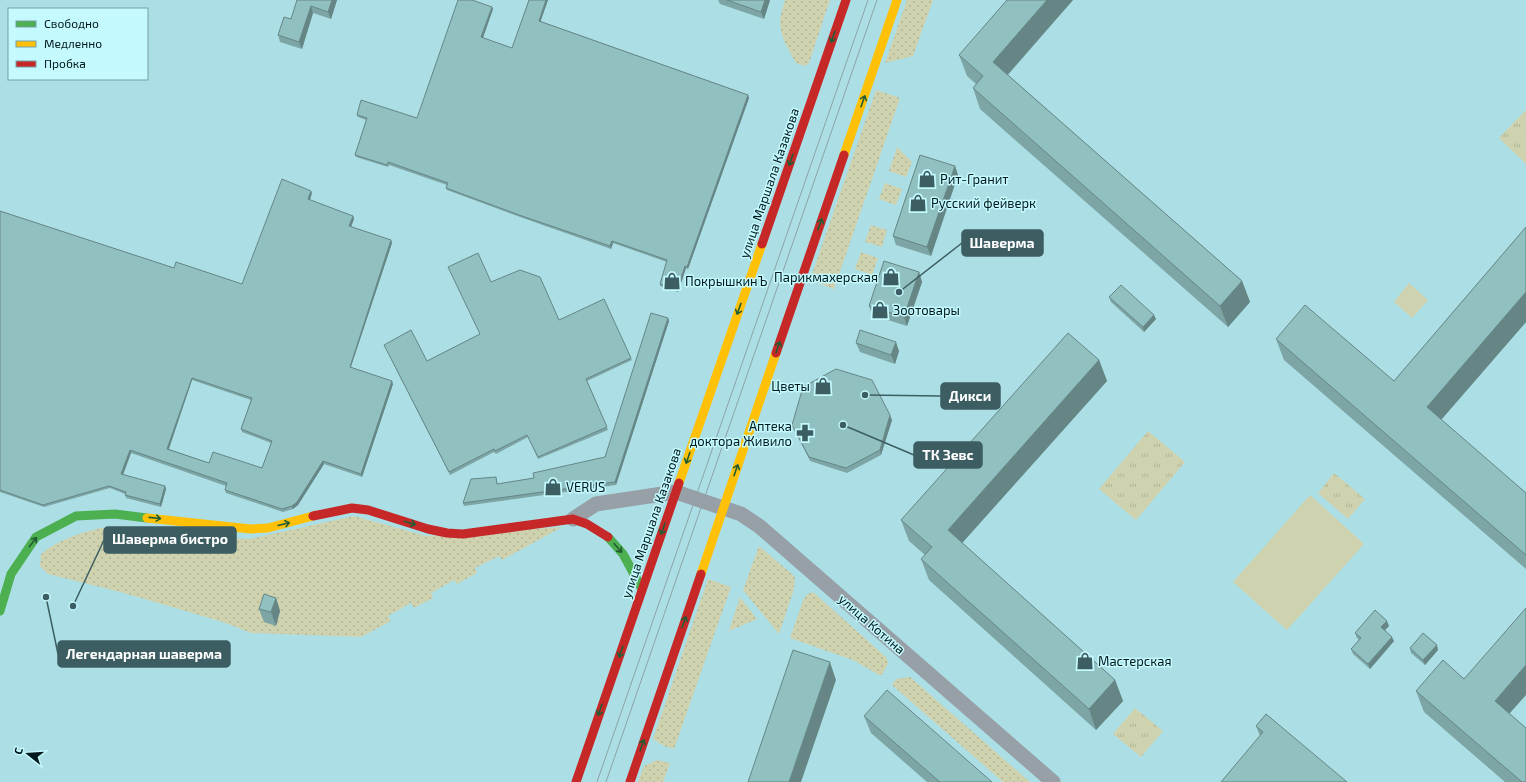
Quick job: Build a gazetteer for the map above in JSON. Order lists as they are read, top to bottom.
{
  "streets": {
    "main road": ["улица Маршала Казакова"],
    "street": ["улица Котина"]
  },
  "crossings": [
    ["улица Маршала Казакова", "улица Котина"]
  ],
  "places": {
    "shop": [
      "Рит-Гранит",
      "Русский фейверк",
      "Парикмахерская",
      "ПокрышкинЪ",
      "Зоотовары",
      "Цветы",
      "VERUS",
      "Мастерская"
    ],
    "other": [
      "Шаверма",
      "Дикси",
      "ТК Зевс",
      "Легендарная шаверма",
      "Шаверма бистро"
    ],
    "pharmacy": ["Аптека доктора Живило"]
  },
  "legend": ["Свободно", "Медленно", "Пробка"],
  "north": "left"
}
